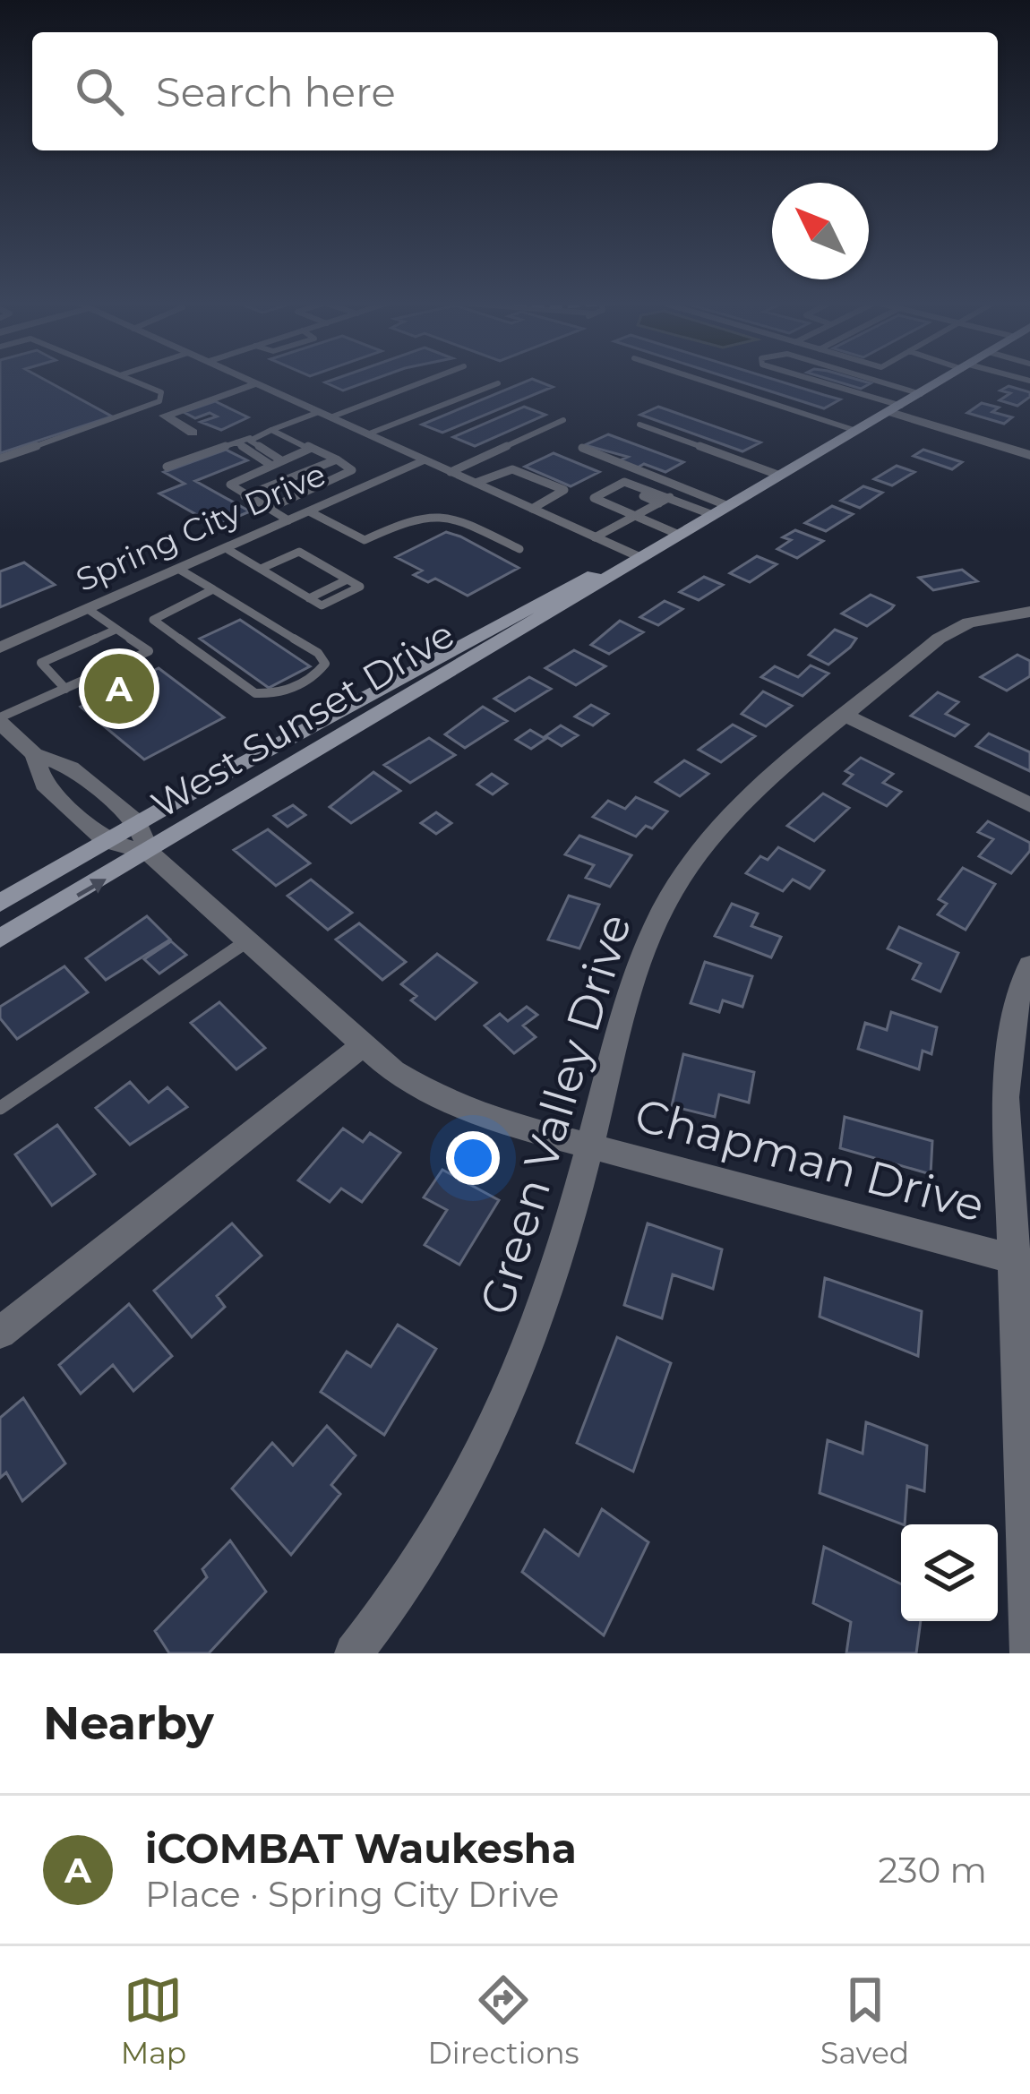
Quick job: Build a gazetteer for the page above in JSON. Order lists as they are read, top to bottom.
{
  "streets": {
    "main road": ["West Sunset Drive"],
    "street": ["Spring City Drive", "Green Valley Drive", "Chapman Drive"]
  },
  "crossings": [
    ["West Sunset Drive", "Chapman Drive"],
    ["Green Valley Drive", "Chapman Drive"]
  ],
  "north": "top left",
  "page": {
    "search": "Search here",
    "pins": "A",
    "heading": "Nearby",
    "list": [
      {
        "mark": "A",
        "name": "iCOMBAT Waukesha",
        "note": "Place · Spring City Drive",
        "value": "230 m"
      }
    ],
    "nav": ["Map", "Directions", "Saved"]
  }
}
